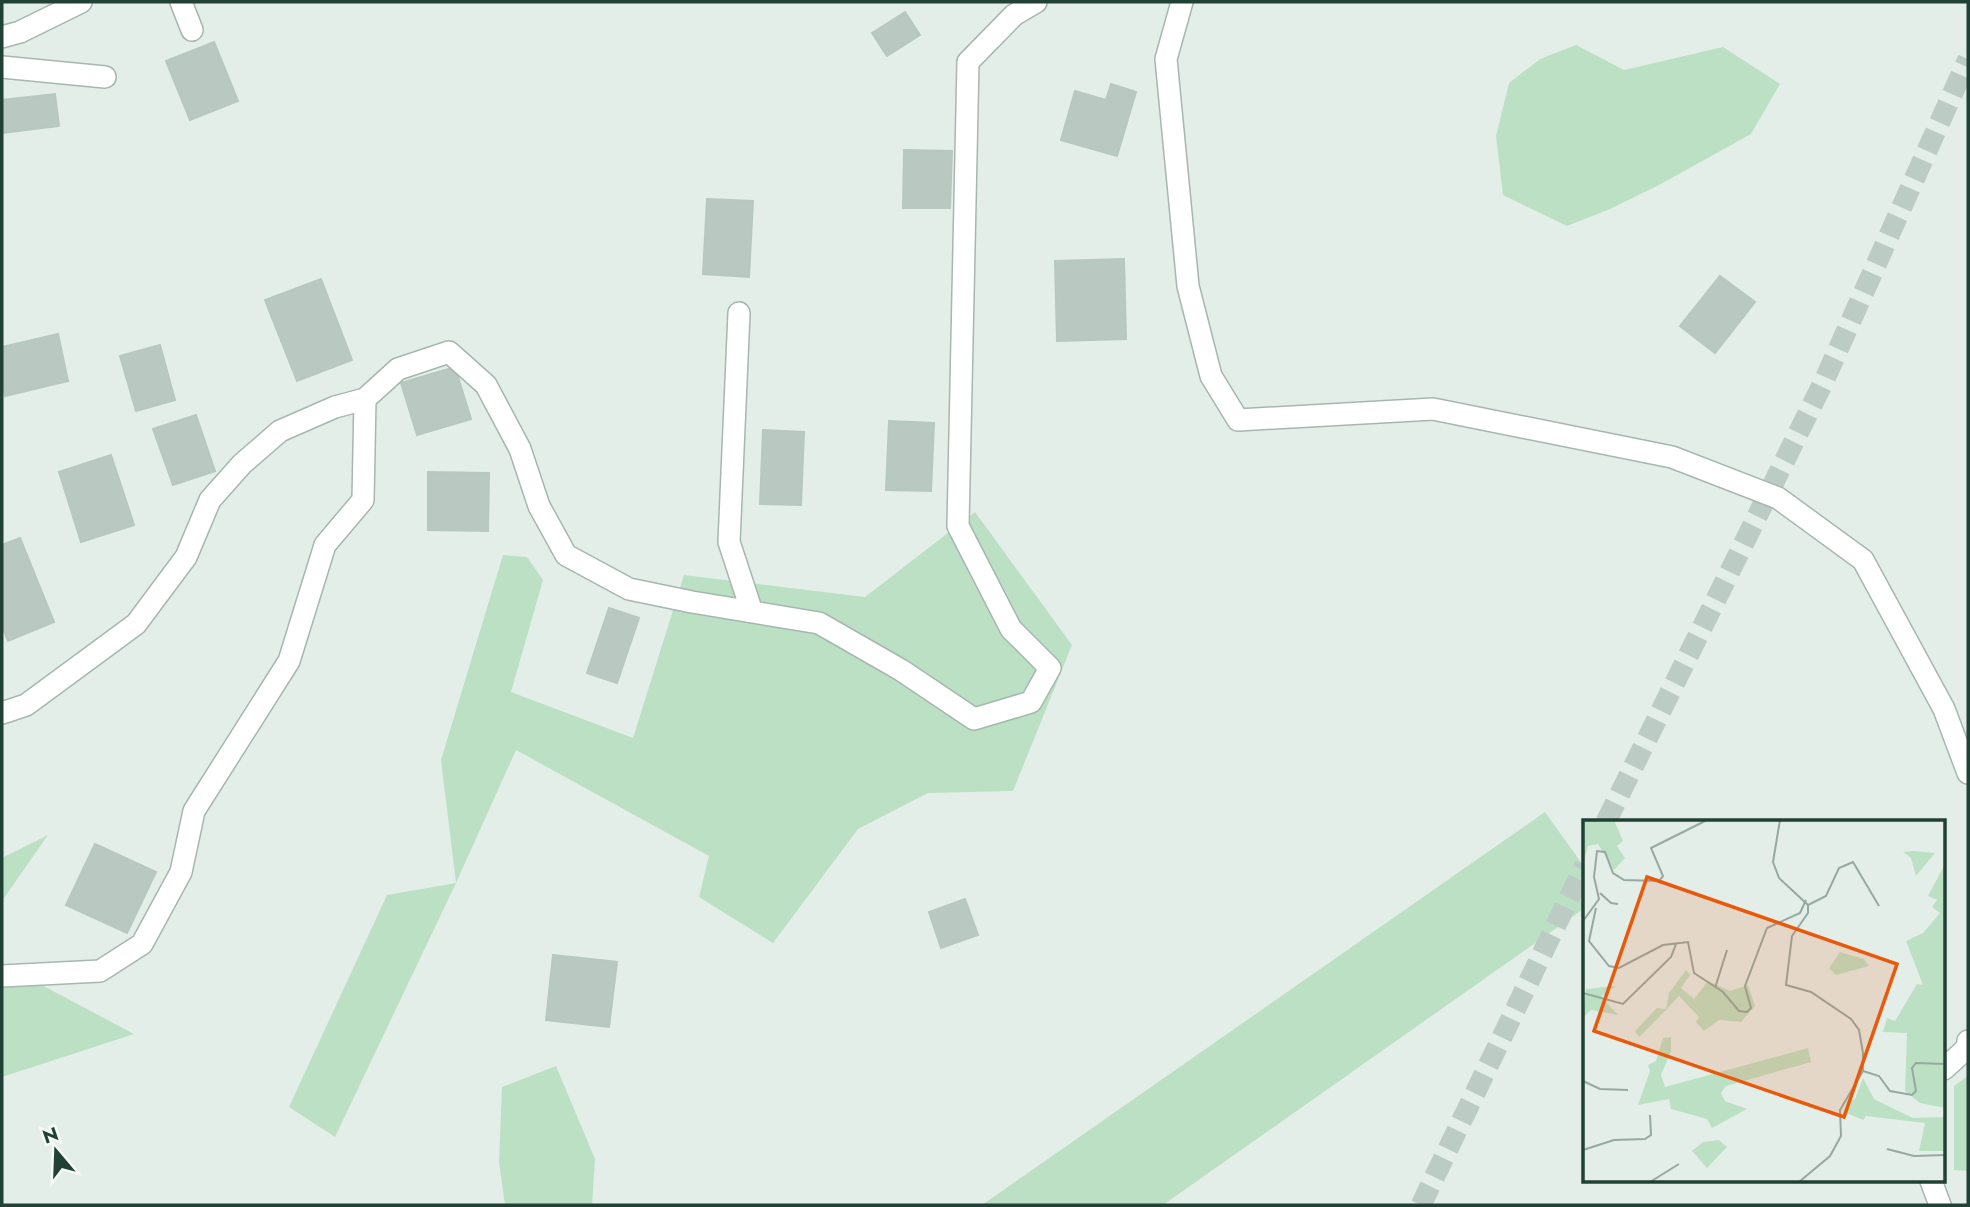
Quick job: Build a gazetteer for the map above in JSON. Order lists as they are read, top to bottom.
{
  "north": "top"
}
